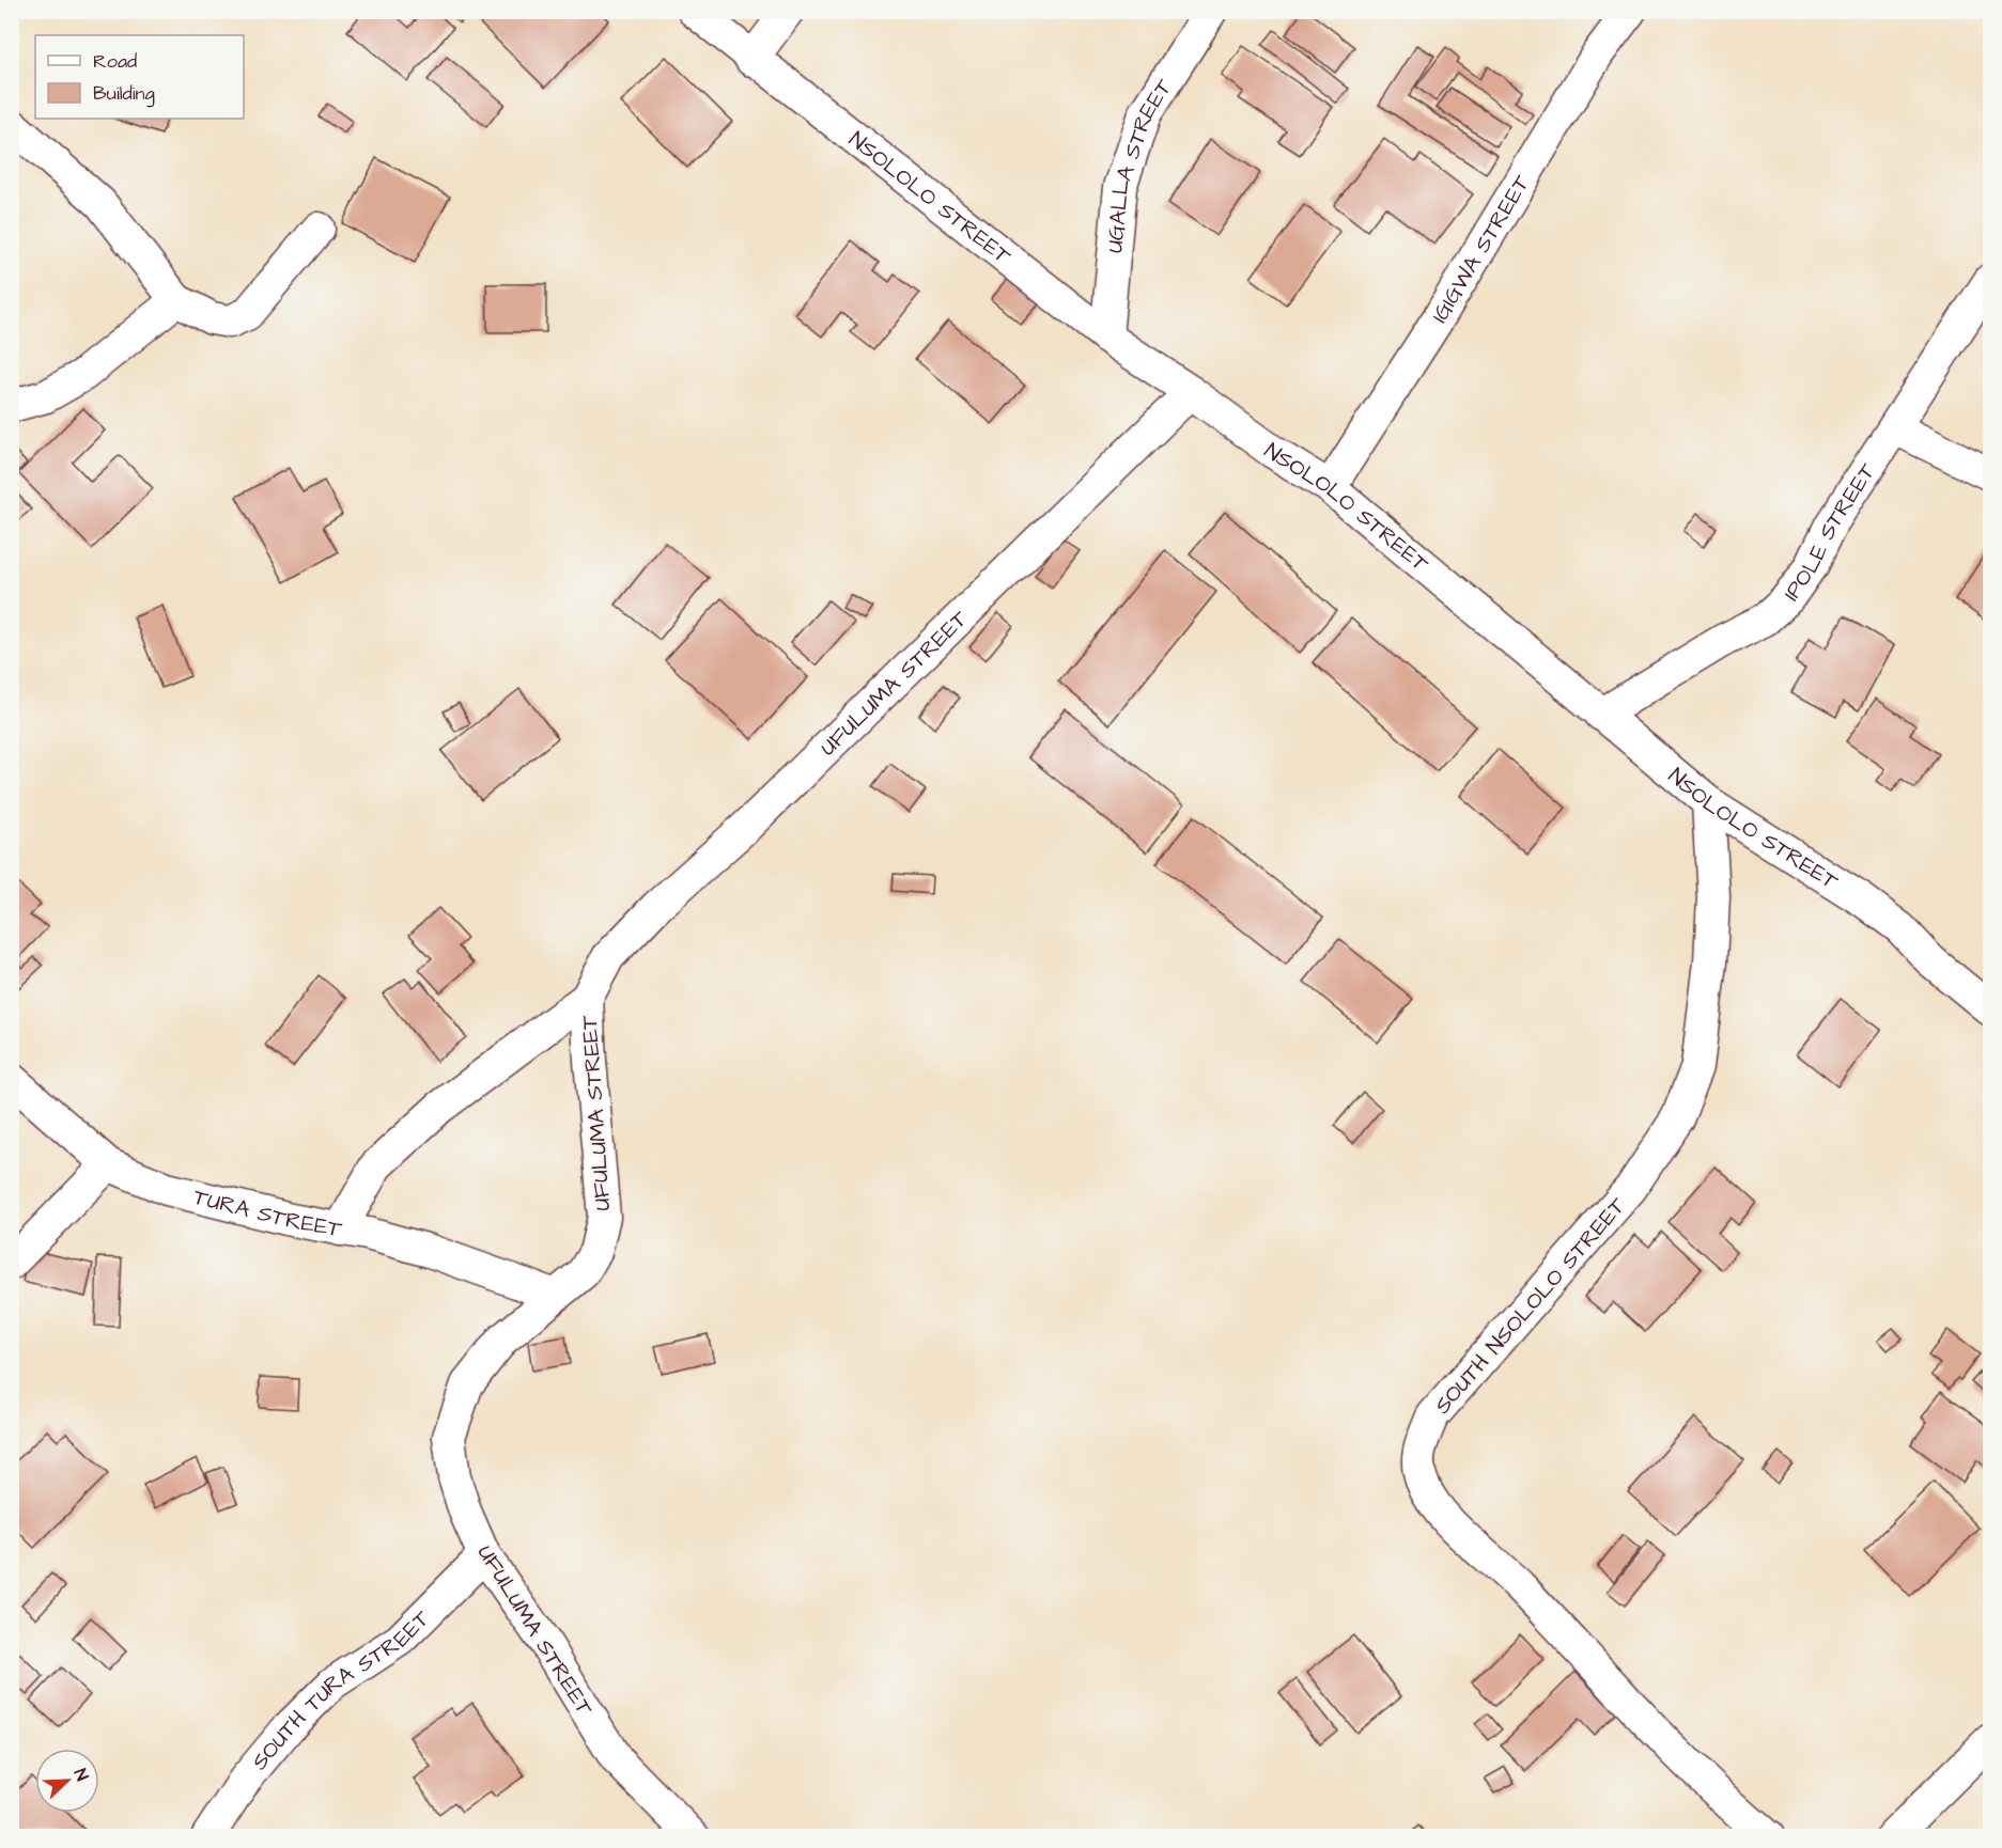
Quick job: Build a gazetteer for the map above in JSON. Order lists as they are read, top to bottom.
{
  "streets": {
    "street": [
      "UGALLA STREET",
      "NSOLOLO STREET",
      "IGIGWA STREET",
      "IPOLE STREET",
      "UFULUMA STREET",
      "TURA STREET",
      "SOUTH NSOLOLO STREET",
      "SOUTH TURA STREET"
    ]
  },
  "crossings": [
    ["UGALLA STREET", "NSOLOLO STREET"],
    ["NSOLOLO STREET", "IGIGWA STREET"],
    ["NSOLOLO STREET", "IPOLE STREET"],
    ["NSOLOLO STREET", "UFULUMA STREET"],
    ["NSOLOLO STREET", "SOUTH NSOLOLO STREET"],
    ["UFULUMA STREET", "TURA STREET"],
    ["UFULUMA STREET", "SOUTH TURA STREET"]
  ],
  "legend": ["Road", "Building"],
  "north": "top right"
}
